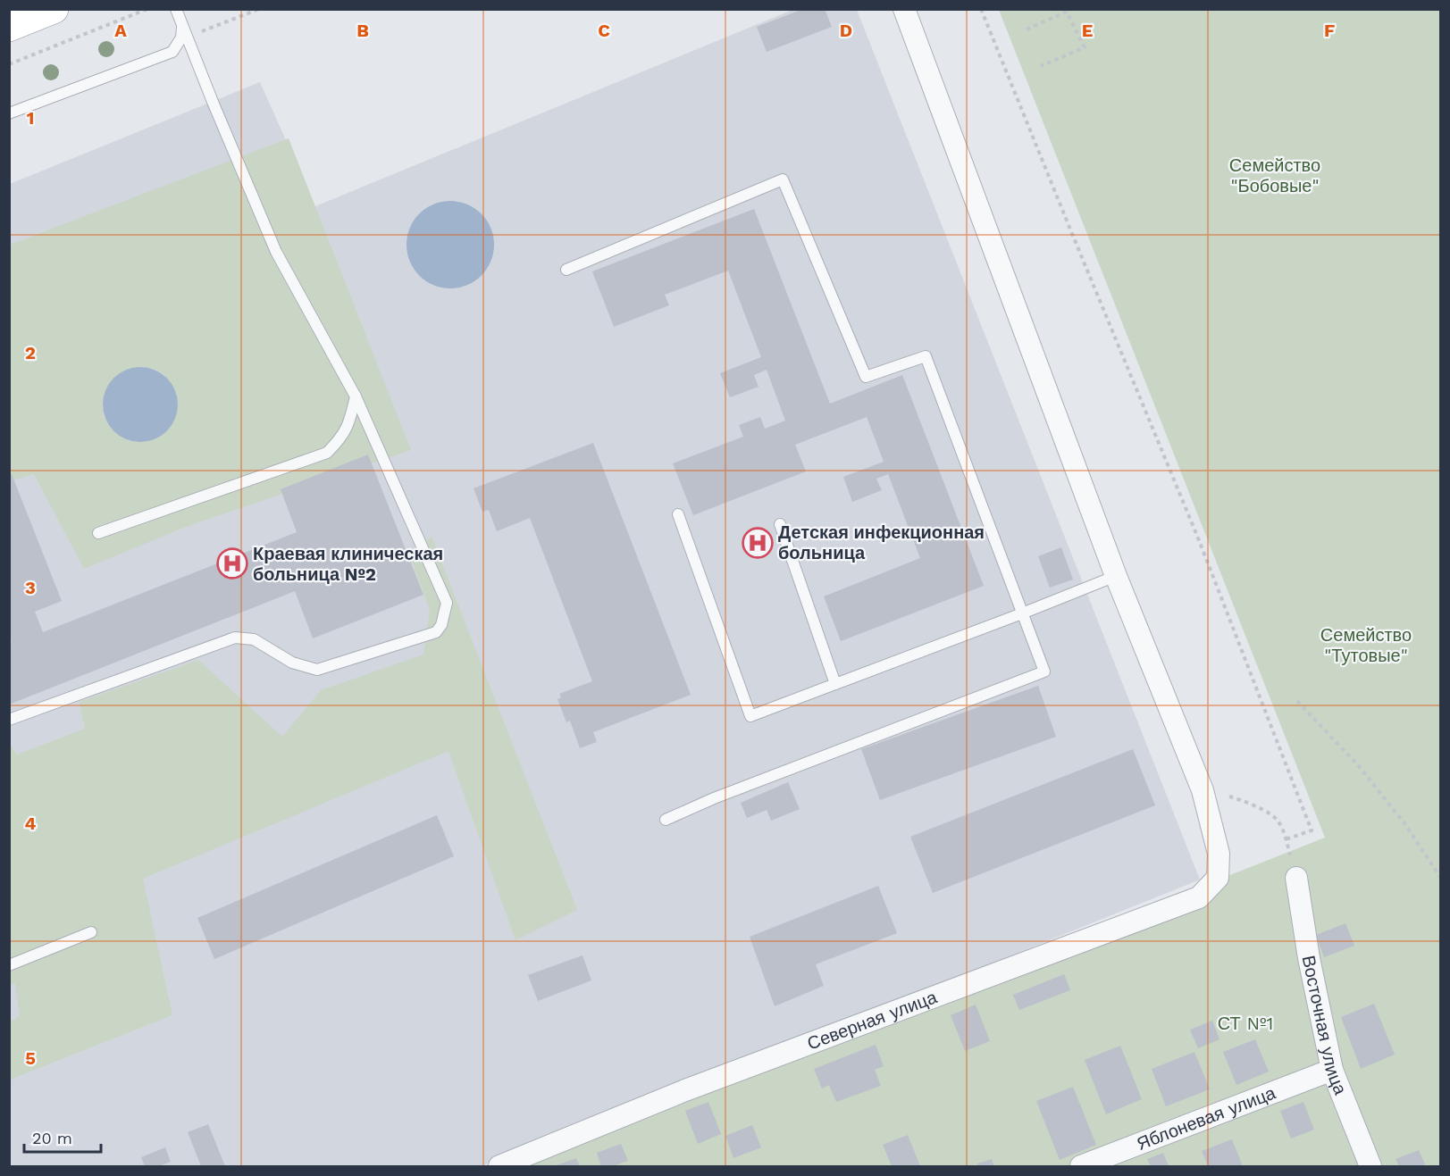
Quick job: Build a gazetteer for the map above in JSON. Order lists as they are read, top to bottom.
{
  "streets": {
    "street": ["Северная улица", "Восточная улица", "Яблоневая улица"]
  },
  "crossings": [
    ["Восточная улица", "Яблоневая улица"]
  ],
  "parks": ["Семейство \"Бобовые\"", "Семейство \"Тутовые\"", "СТ №1"],
  "places": {
    "hospital": ["Детская инфекционная больница", "Краевая клиническая больница №2"]
  },
  "scale_bar": "20 m",
  "grid": {
    "columns": [
      "A",
      "B",
      "C",
      "D",
      "E",
      "F"
    ],
    "rows": [
      "1",
      "2",
      "3",
      "4",
      "5"
    ]
  }
}
